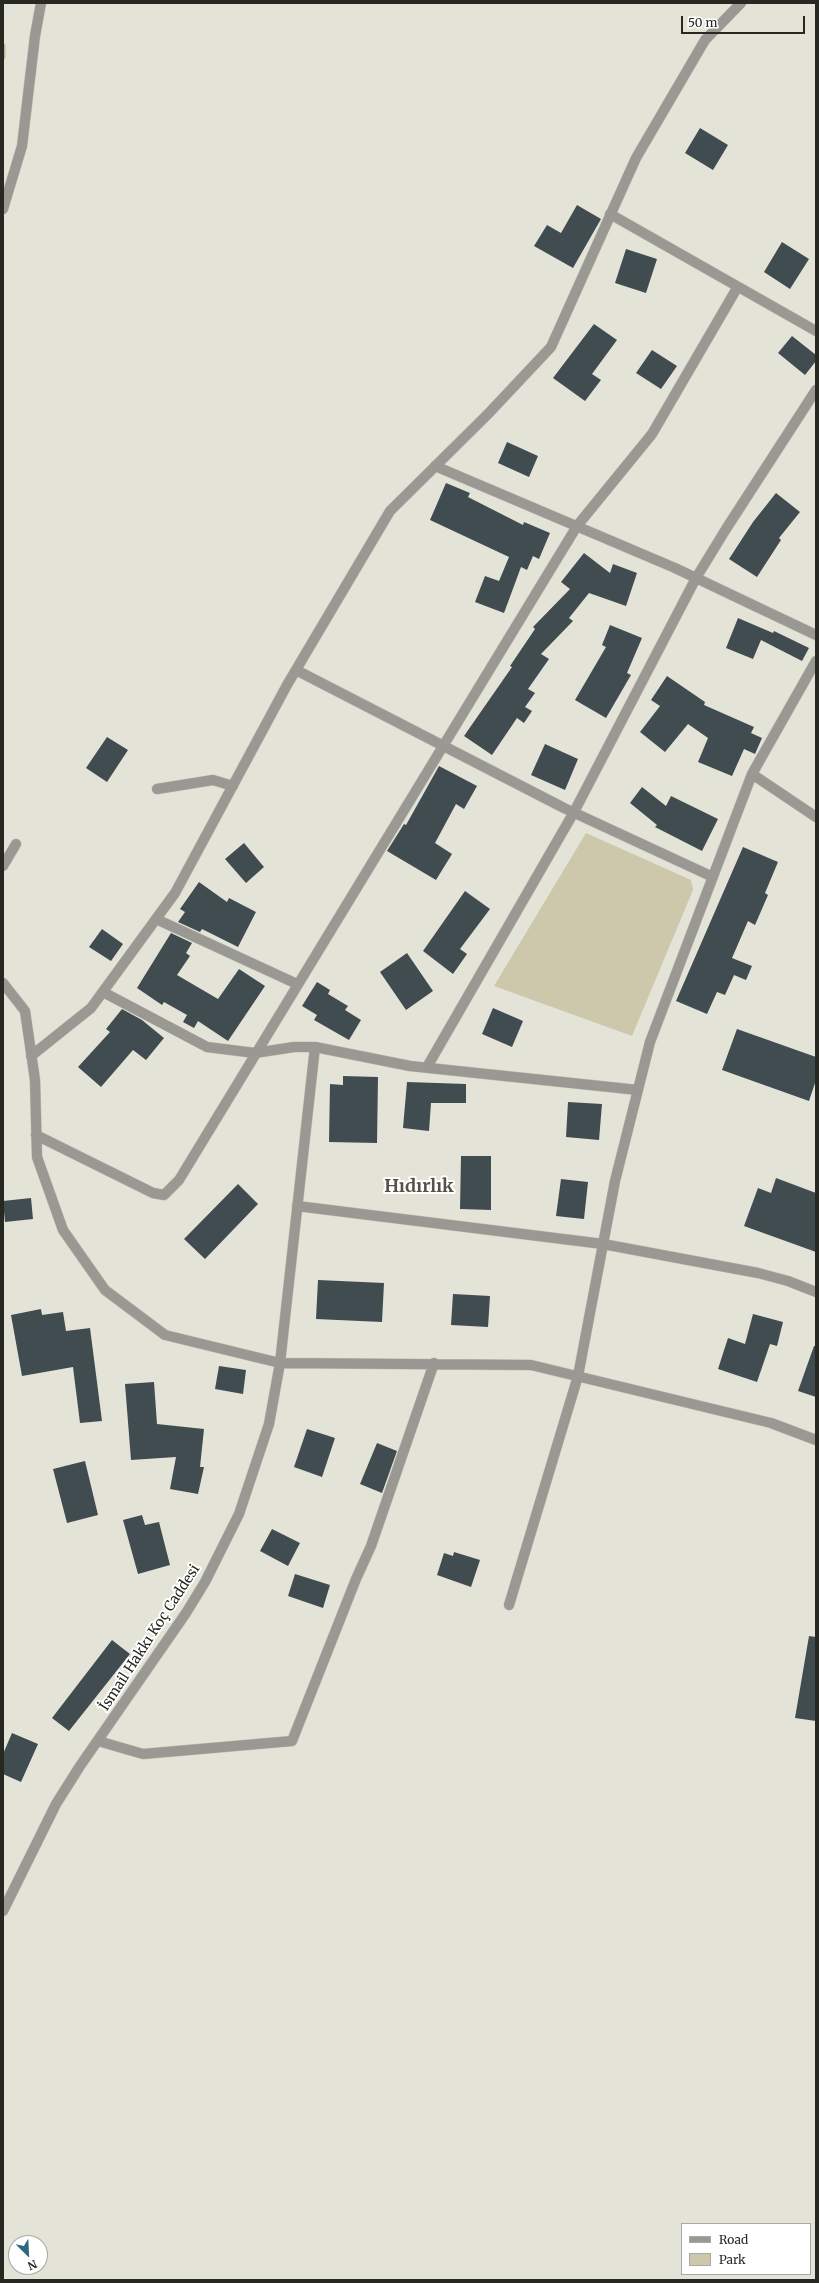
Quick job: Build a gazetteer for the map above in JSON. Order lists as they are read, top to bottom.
{
  "streets": {
    "street": ["İsmail Hakkı Koç Caddesi"]
  },
  "districts": ["Hıdırlık"],
  "legend": ["Road", "Park"],
  "scale_bar": "50 m",
  "north": "bottom right"
}
